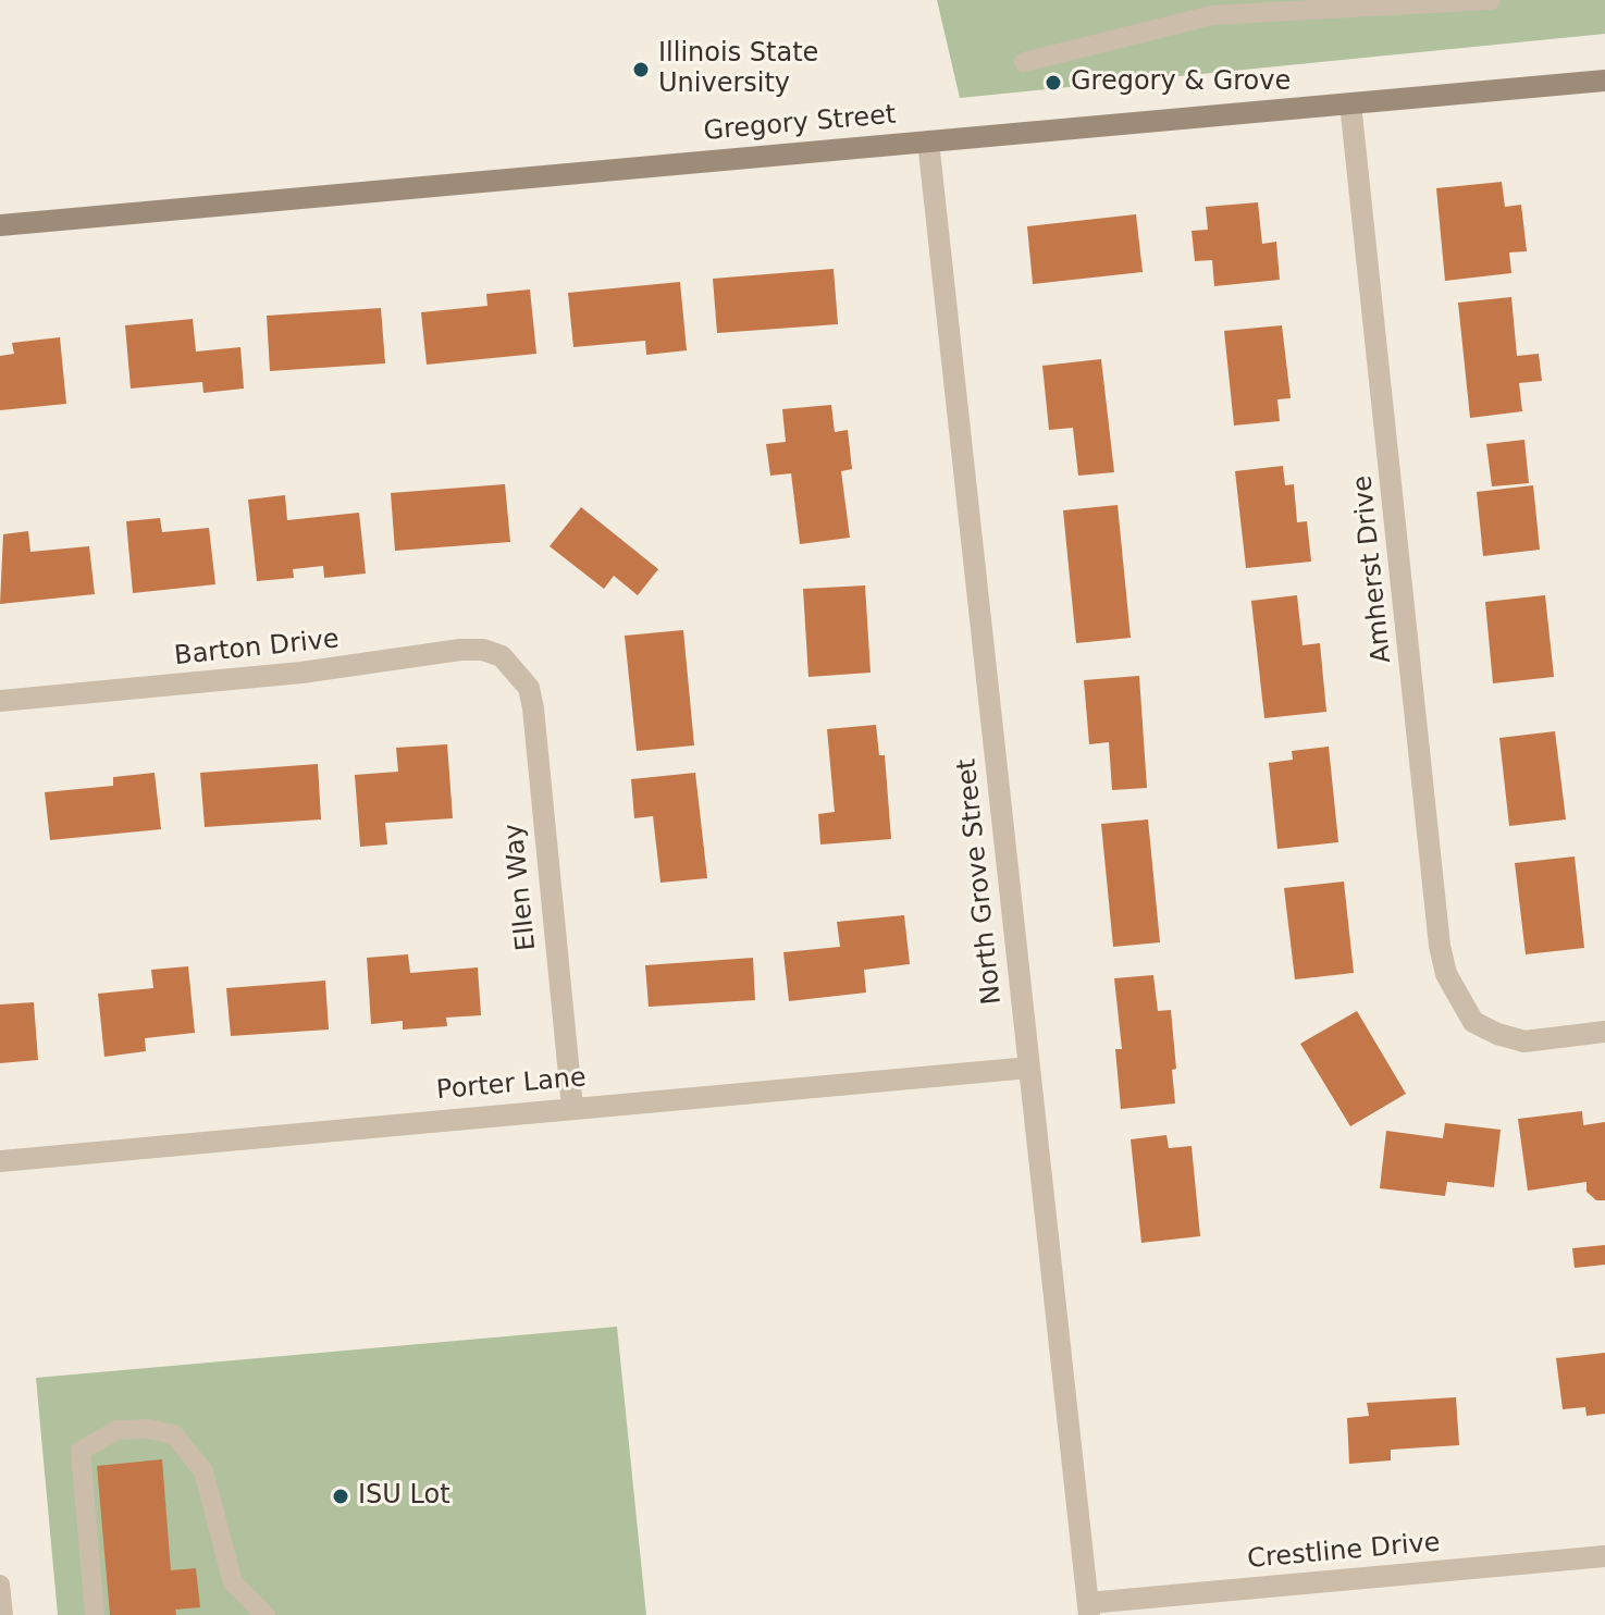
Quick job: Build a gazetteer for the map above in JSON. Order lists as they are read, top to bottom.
{
  "streets": {
    "main road": ["Gregory Street"],
    "street": [
      "Amherst Drive",
      "Barton Drive",
      "North Grove Street",
      "Ellen Way",
      "Porter Lane",
      "Crestline Drive"
    ]
  },
  "crossings": [
    ["Gregory Street", "Amherst Drive"],
    ["Gregory Street", "North Grove Street"],
    ["Barton Drive", "Ellen Way"],
    ["North Grove Street", "Porter Lane"],
    ["North Grove Street", "Crestline Drive"],
    ["Ellen Way", "Porter Lane"]
  ],
  "places": ["Illinois State University", "Gregory & Grove", "ISU Lot"]
}
